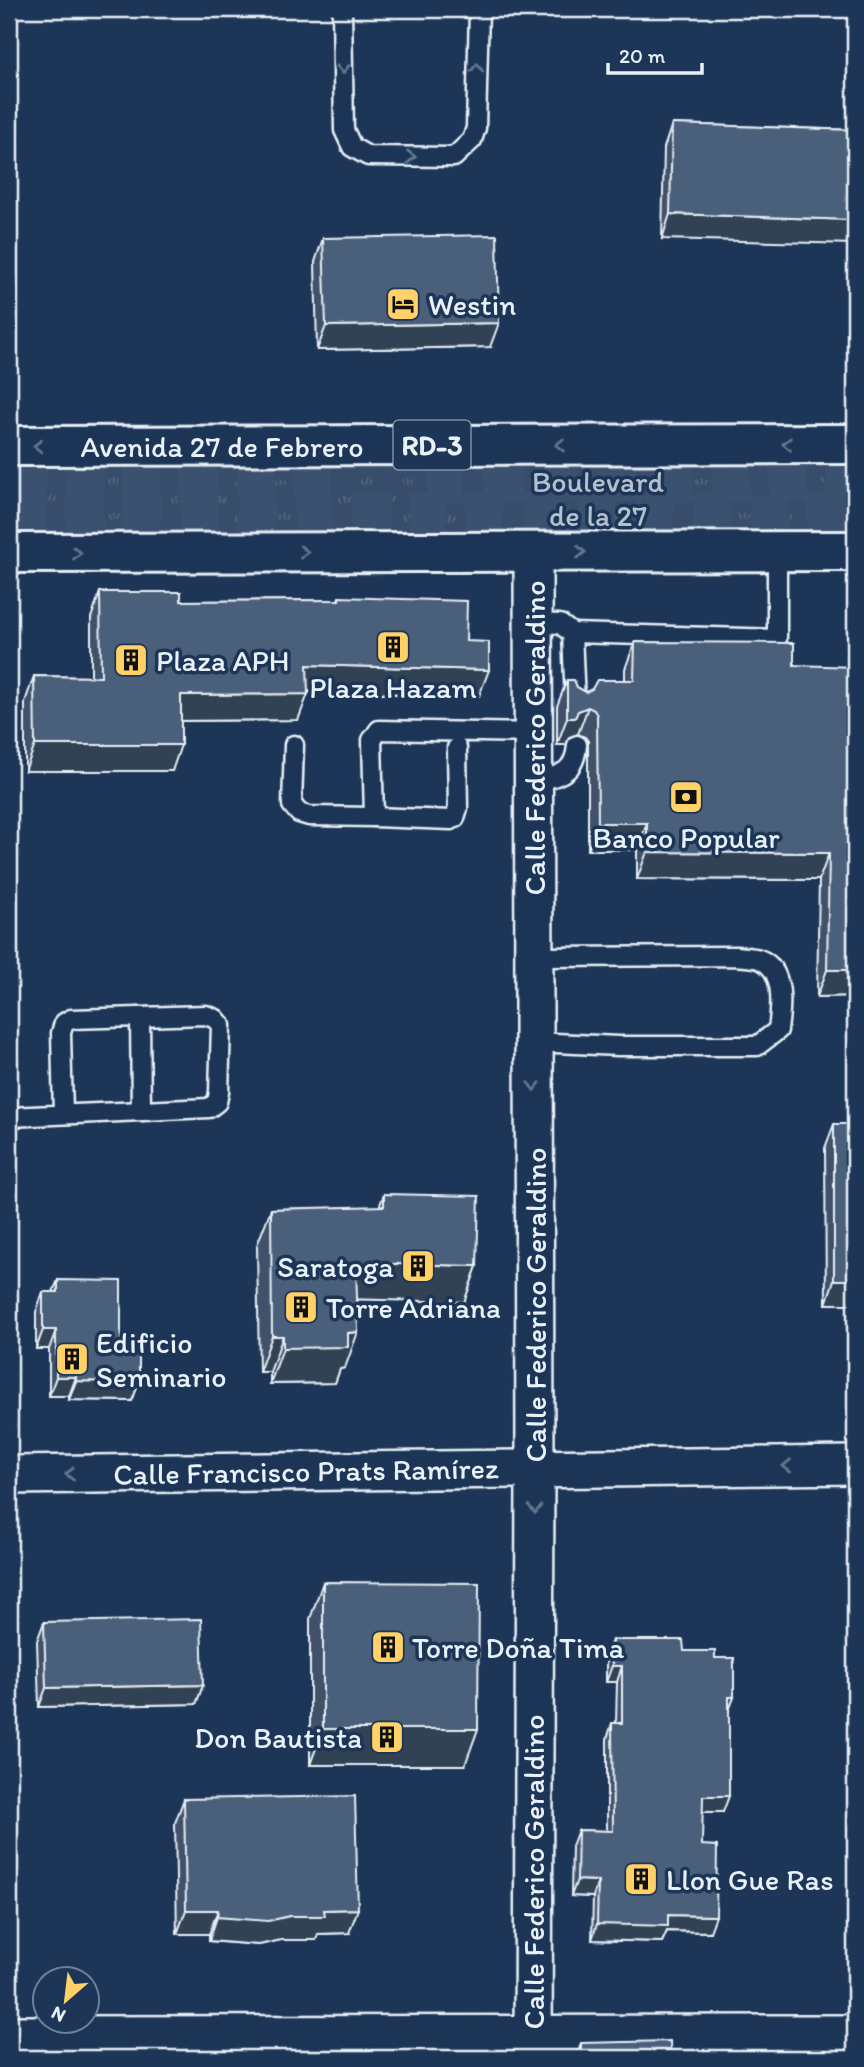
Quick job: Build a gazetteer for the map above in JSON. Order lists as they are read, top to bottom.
{
  "streets": {
    "main road": ["RD-3", "Avenida 27 de Febrero"],
    "street": ["Calle Federico Geraldino", "Calle Francisco Prats Ramírez"]
  },
  "crossings": [
    ["Calle Federico Geraldino", "Calle Francisco Prats Ramírez"]
  ],
  "one_way": ["Calle Federico Geraldino", "Calle Francisco Prats Ramírez"],
  "parks": ["Boulevard de la 27"],
  "places": {
    "hotel": ["Westin"],
    "building": [
      "Plaza Hazam",
      "Plaza APH",
      "Saratoga",
      "Torre Adriana",
      "Edificio Seminario",
      "Torre Doña Tima",
      "Don Bautista",
      "Llon Gue Ras"
    ],
    "bank": ["Banco Popular"]
  },
  "scale_bar": "20 m",
  "north": "bottom left"
}
